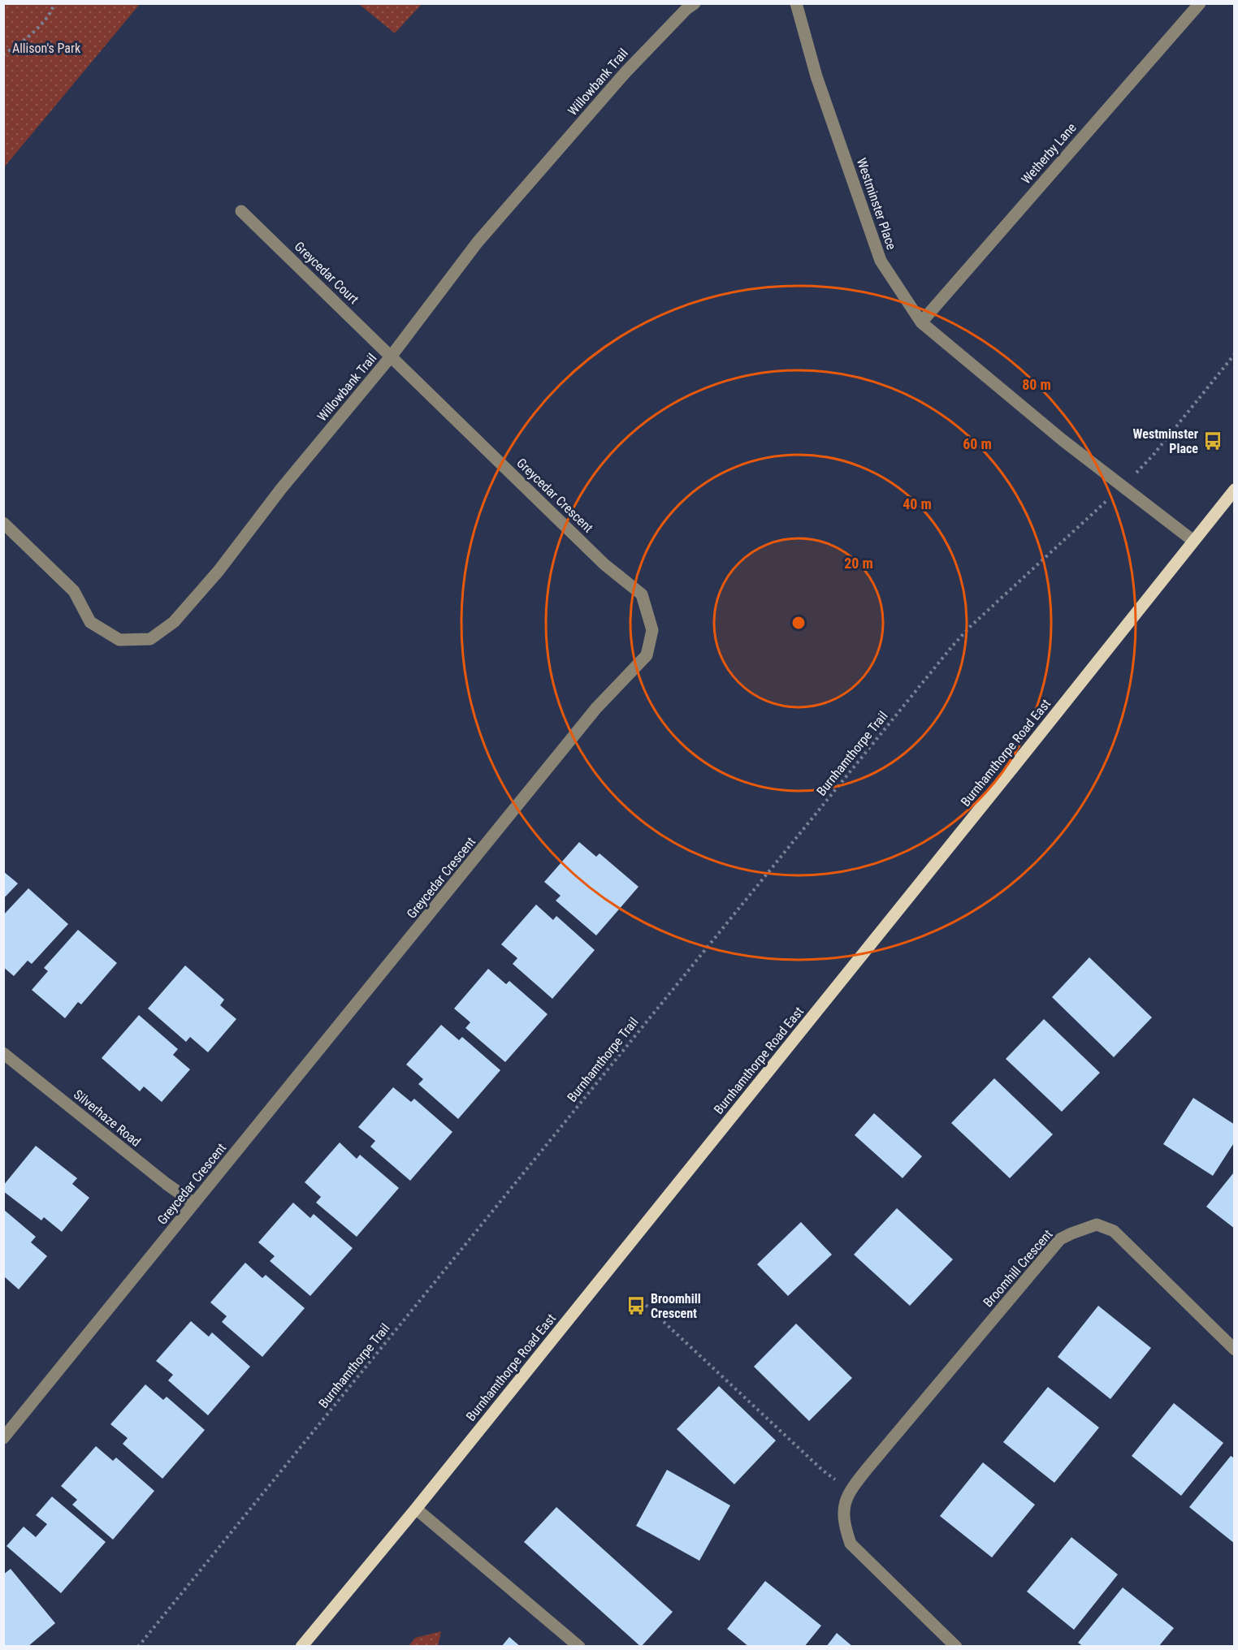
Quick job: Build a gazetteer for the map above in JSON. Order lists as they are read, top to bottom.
{
  "streets": {
    "main road": ["Burnhamthorpe Road East"],
    "street": [
      "Willowbank Trail",
      "Wetherby Lane",
      "Westminster Place",
      "Greycedar Court",
      "Greycedar Crescent",
      "Silverhaze Road",
      "Broomhill Crescent"
    ],
    "path": ["Burnhamthorpe Trail"]
  },
  "crossings": [
    ["Willowbank Trail", "Greycedar Court"],
    ["Willowbank Trail", "Greycedar Crescent"],
    ["Wetherby Lane", "Westminster Place"],
    ["Westminster Place", "Burnhamthorpe Road East"],
    ["Greycedar Court", "Greycedar Crescent"],
    ["Greycedar Crescent", "Silverhaze Road"]
  ],
  "parks": ["Allison's Park"],
  "places": {
    "bus stop": ["Westminster Place", "Broomhill Crescent"]
  },
  "rings": [
    "80 m",
    "60 m",
    "40 m",
    "20 m"
  ]
}
